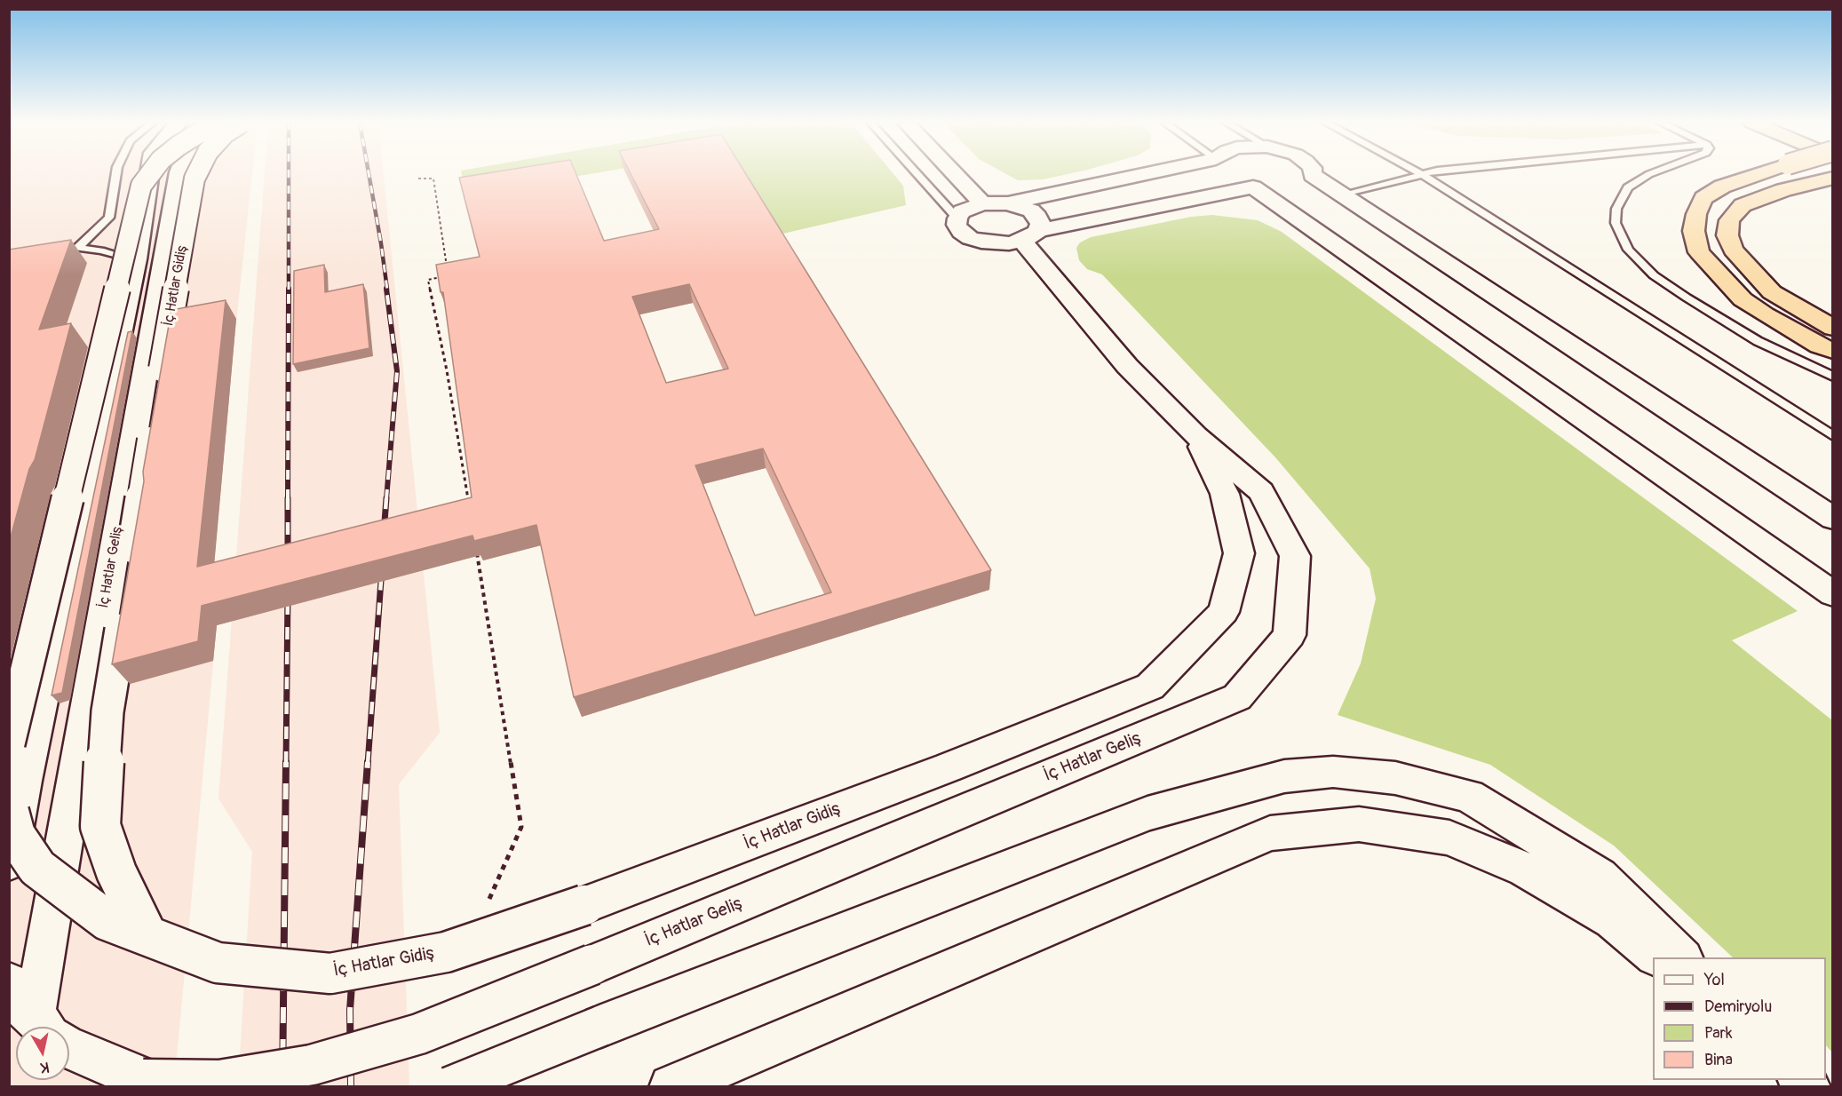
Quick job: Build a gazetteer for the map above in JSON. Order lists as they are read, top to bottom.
{
  "streets": {
    "street": ["İç Hatlar Gidiş", "İç Hatlar Geliş"]
  },
  "crossings": [
    ["İç Hatlar Gidiş", "İç Hatlar Geliş"]
  ],
  "legend": [
    "Yol",
    "Demiryolu",
    "Park",
    "Bina"
  ],
  "north": "bottom"
}
